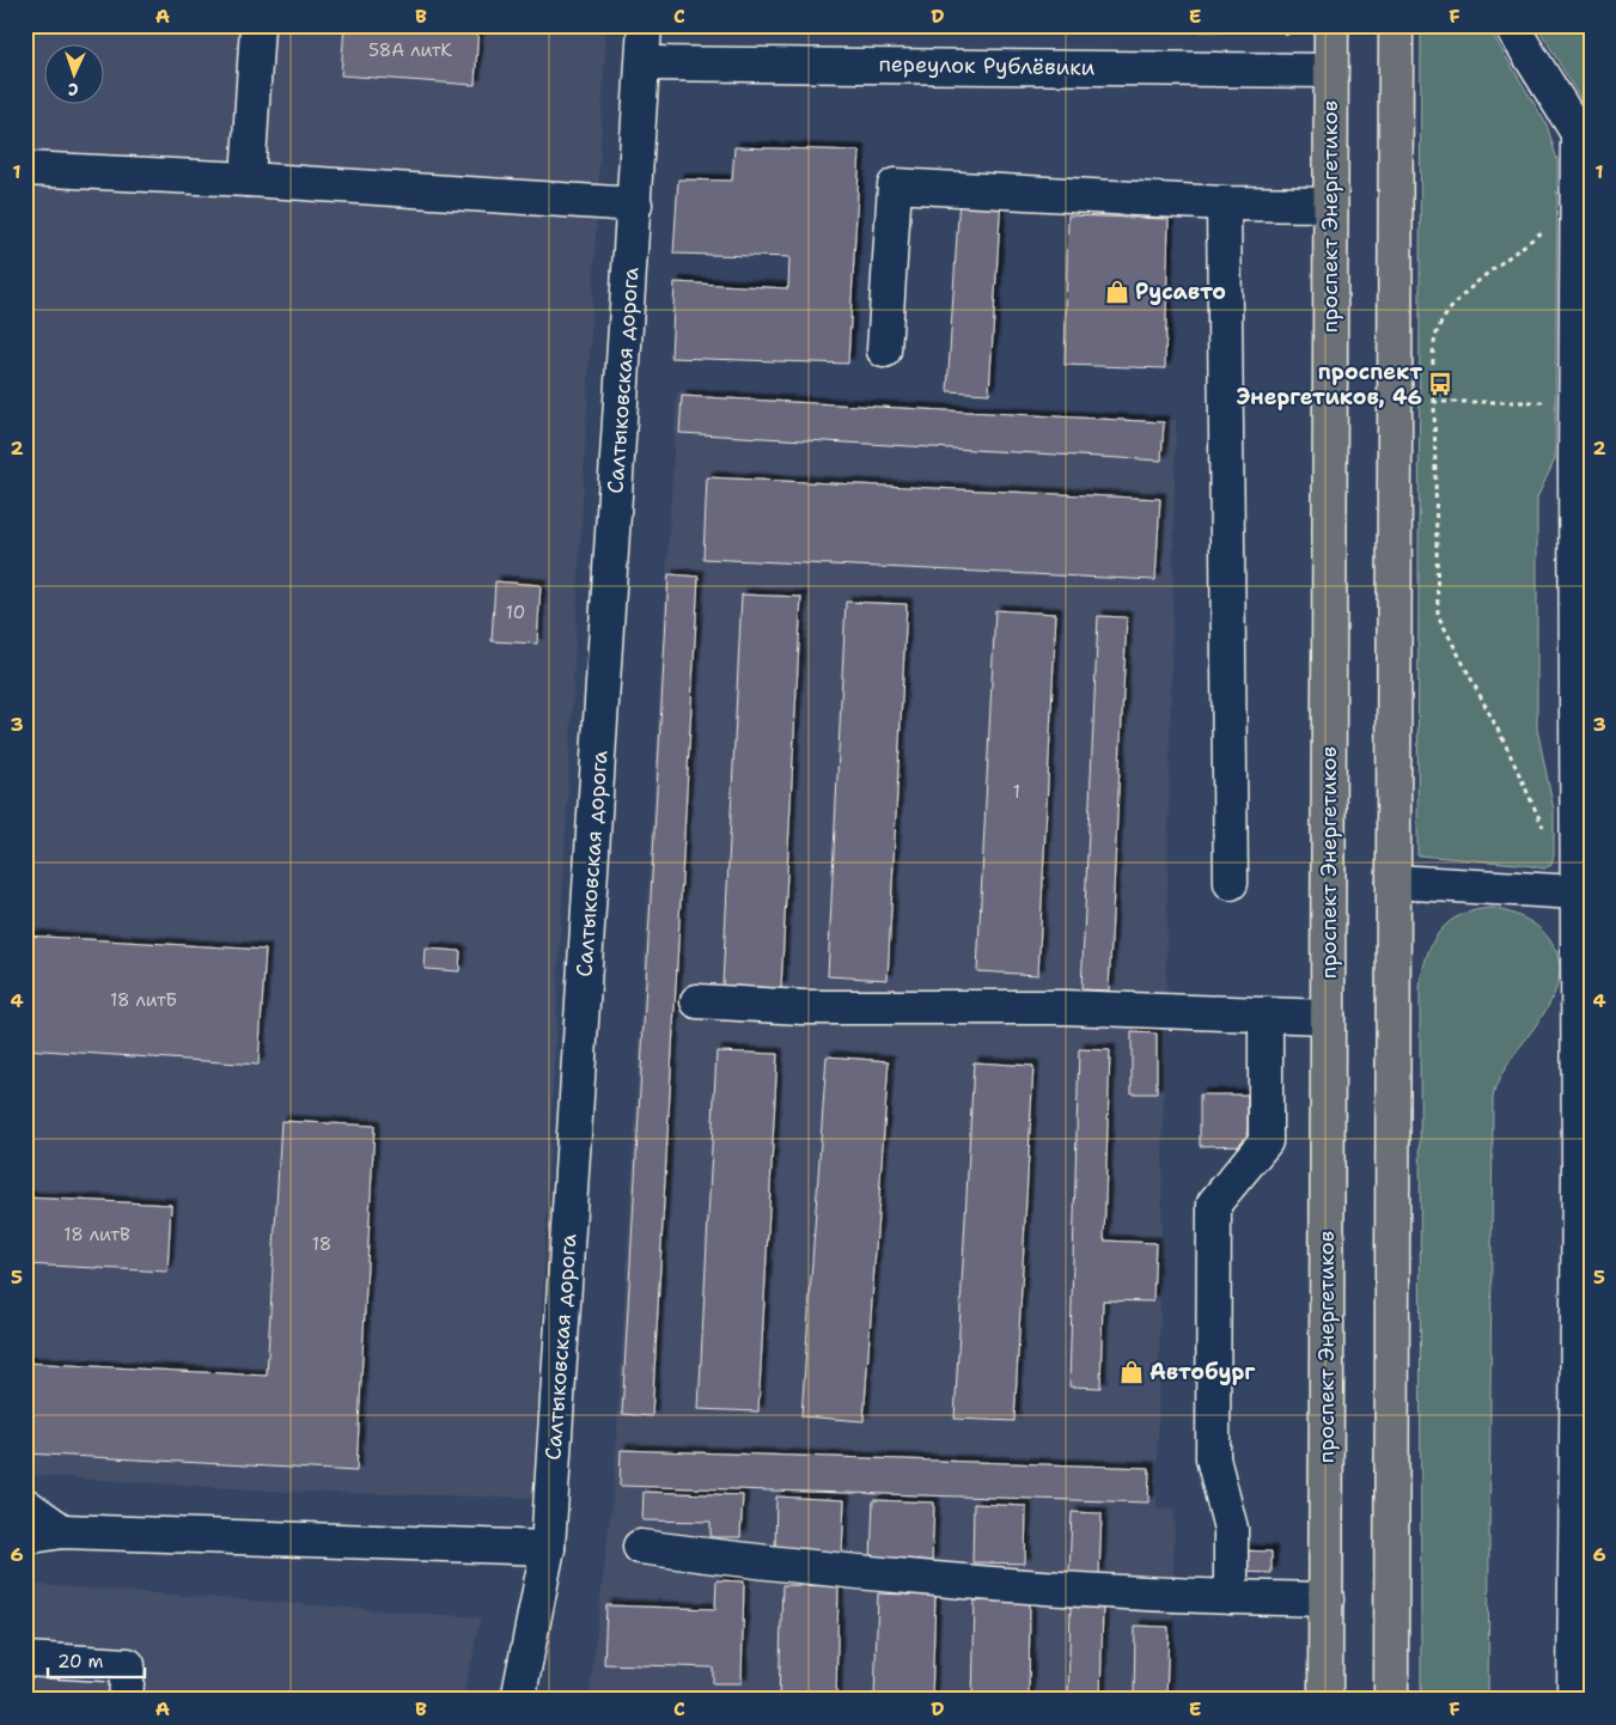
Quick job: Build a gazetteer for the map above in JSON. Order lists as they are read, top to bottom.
{
  "streets": {
    "main road": ["проспект Энергетиков"],
    "street": ["переулок Рублёвики", "Салтыковская дорога"]
  },
  "crossings": [
    ["переулок Рублёвики", "проспект Энергетиков"],
    ["переулок Рублёвики", "Салтыковская дорога"]
  ],
  "places": {
    "shop": ["Русавто", "Автобург"],
    "bus stop": ["проспект Энергетиков, 46"]
  },
  "house_numbers": [
    "58А литК",
    "10",
    "1",
    "18 литБ",
    "18 литВ",
    "18"
  ],
  "scale_bar": "20 m",
  "north": "bottom",
  "grid": {
    "columns": [
      "A",
      "B",
      "C",
      "D",
      "E",
      "F"
    ],
    "rows": [
      "1",
      "2",
      "3",
      "4",
      "5",
      "6"
    ]
  }
}
